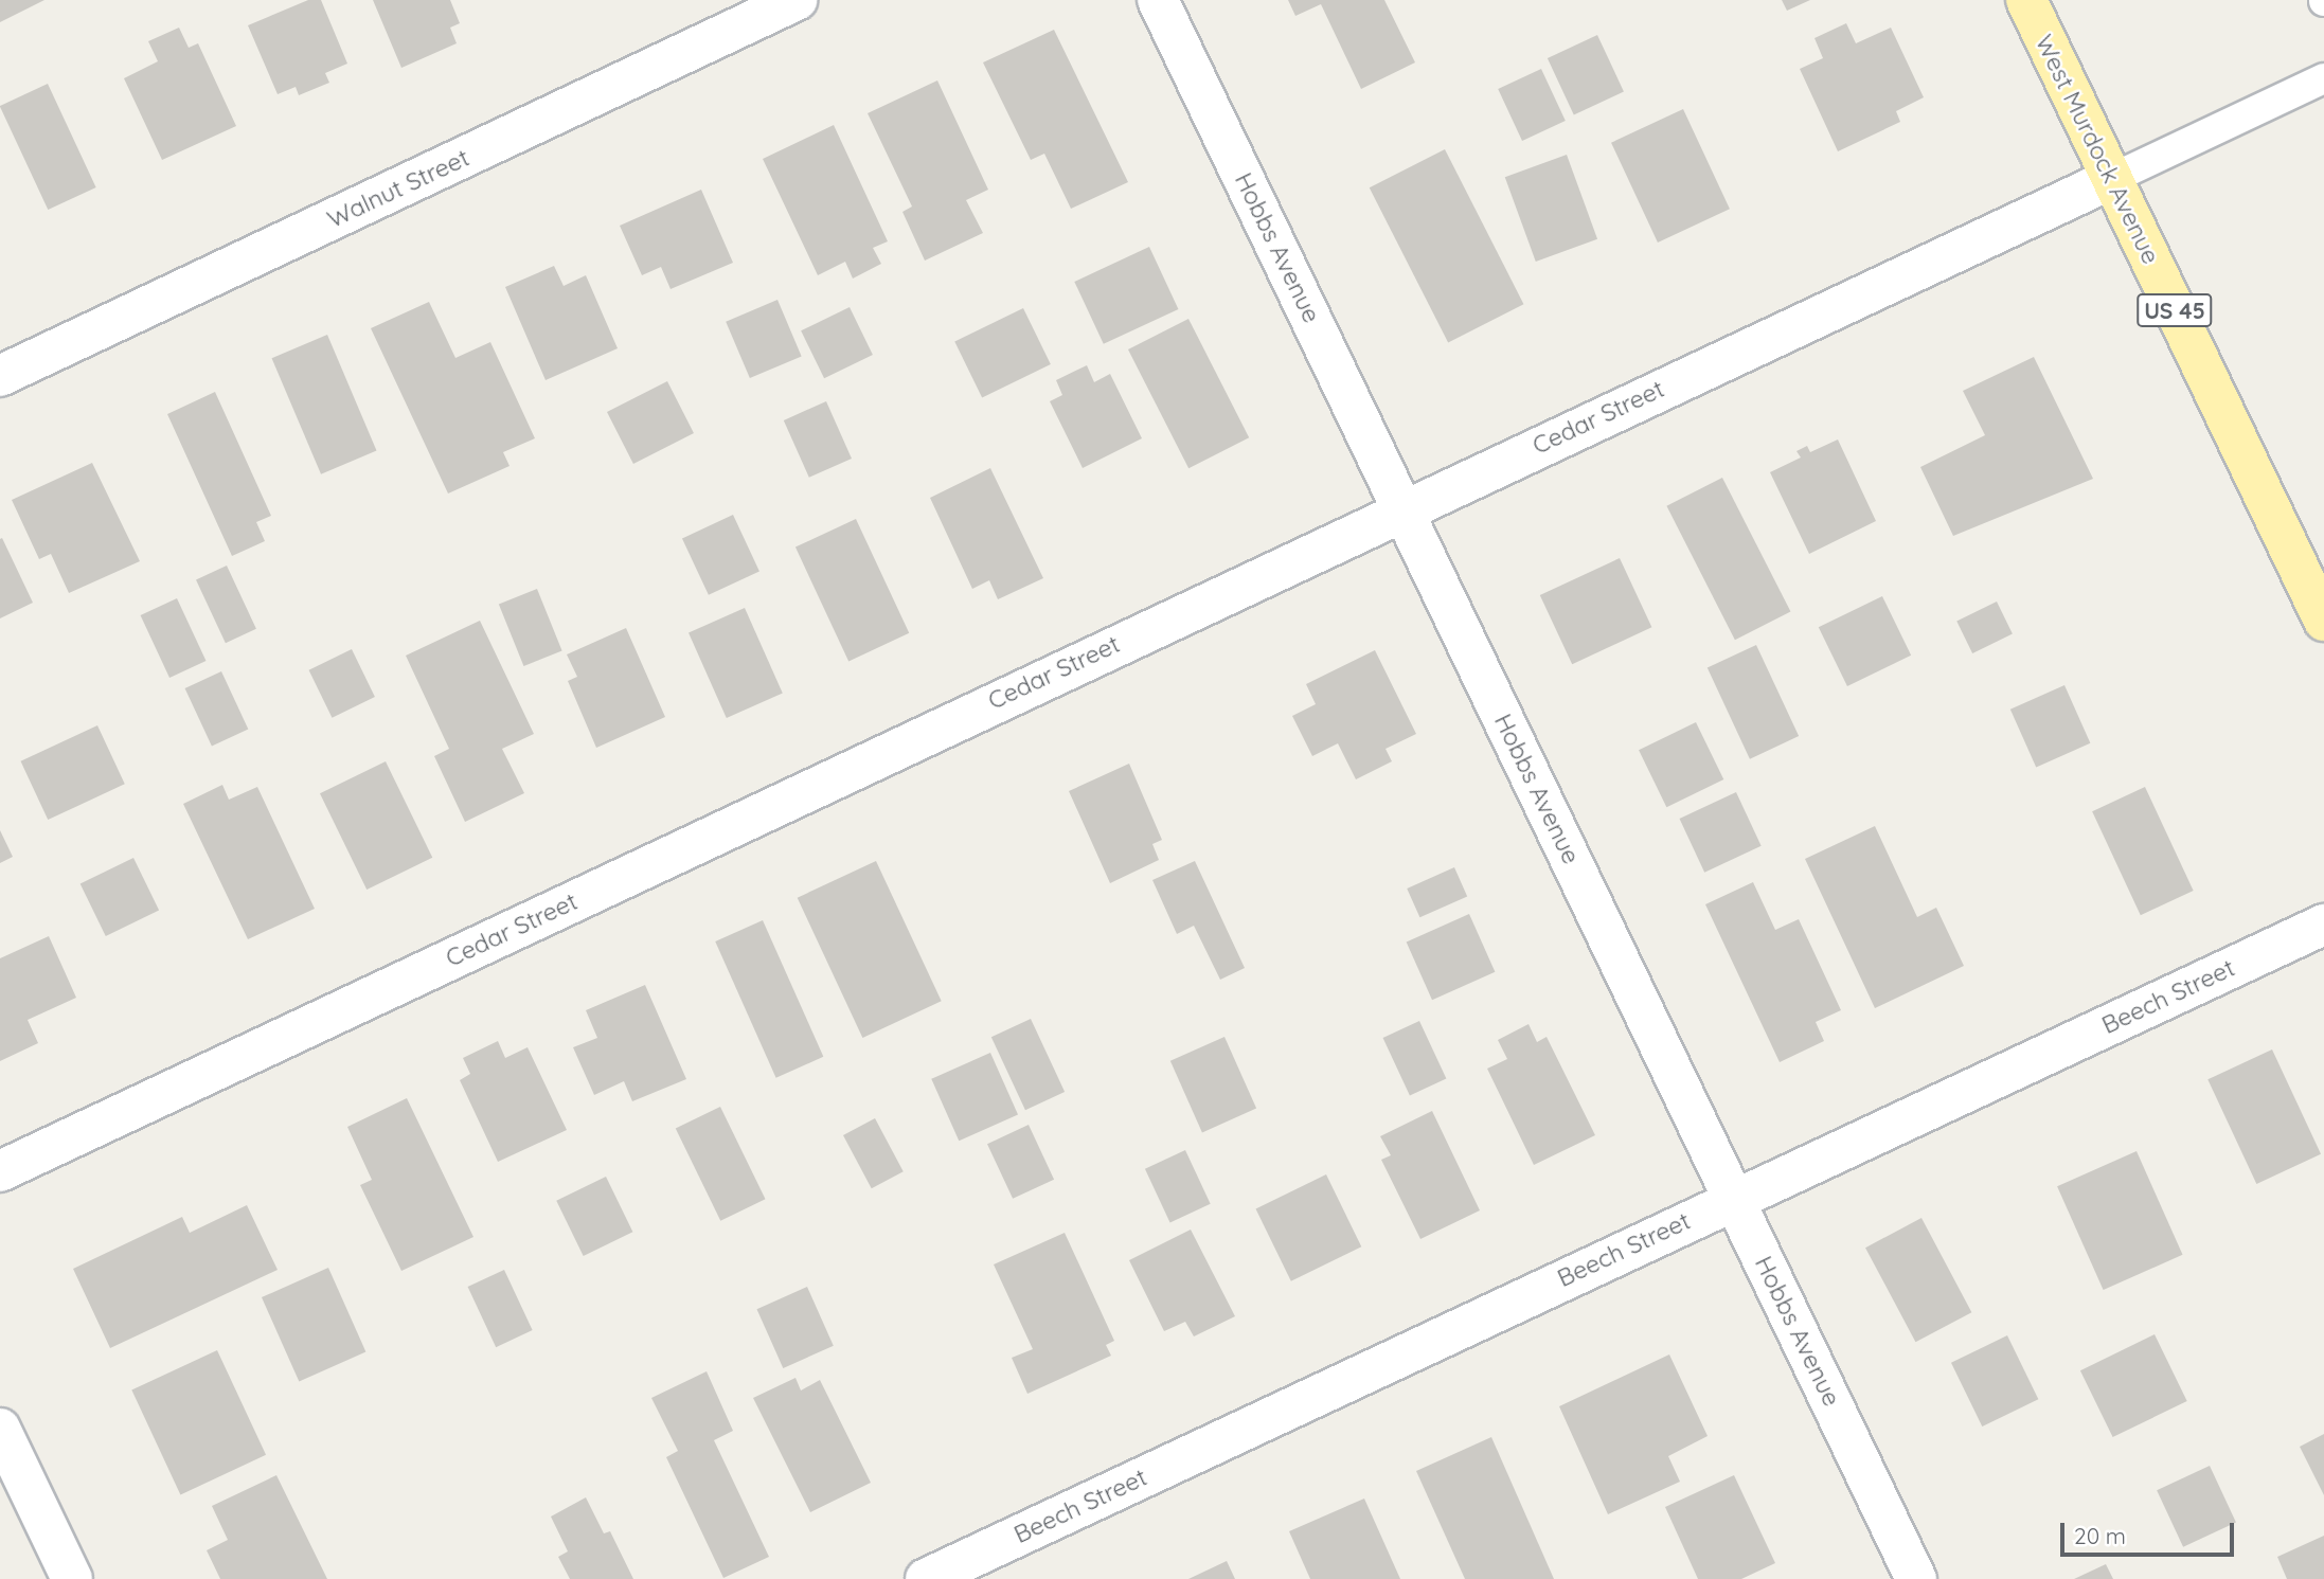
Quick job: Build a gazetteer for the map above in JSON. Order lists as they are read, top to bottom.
{
  "streets": {
    "main road": ["West Murdock Avenue", "US 45"],
    "street": [
      "Walnut Street",
      "Hobbs Avenue",
      "Cedar Street",
      "Beech Street"
    ]
  },
  "crossings": [
    ["West Murdock Avenue", "Cedar Street"],
    ["Hobbs Avenue", "Cedar Street"],
    ["Hobbs Avenue", "Beech Street"]
  ],
  "scale_bar": "20 m"
}
